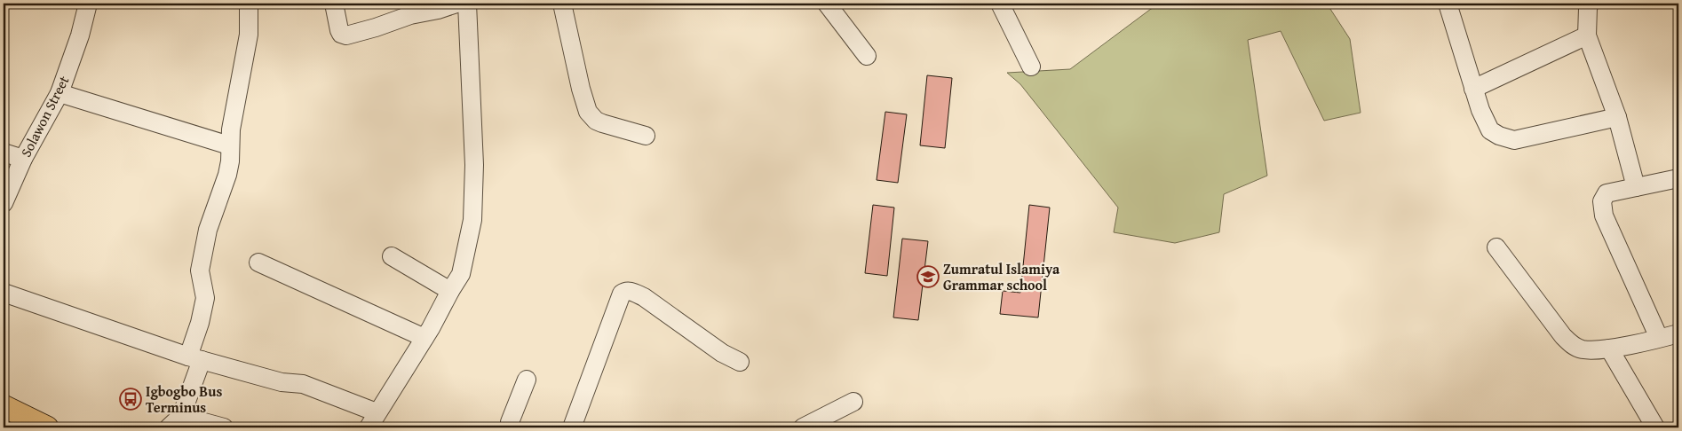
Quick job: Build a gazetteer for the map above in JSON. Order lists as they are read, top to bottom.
{
  "streets": {
    "street": ["Solawon Street"]
  },
  "places": {
    "school or university": ["Zumratul Islamiya Grammar school"],
    "bus stop": ["Igbogbo Bus Terminus"]
  }
}
